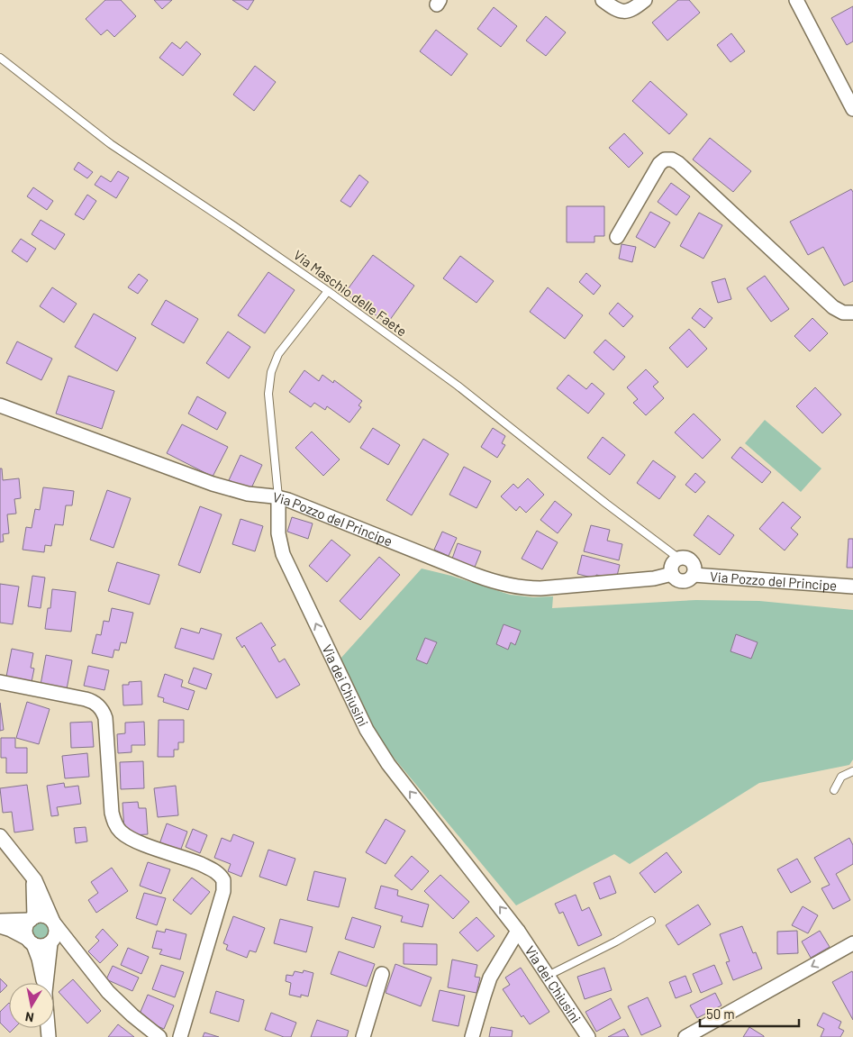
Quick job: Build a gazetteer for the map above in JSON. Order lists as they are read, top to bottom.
{
  "streets": {
    "street": ["Via Pozzo del Principe", "Via dei Chiusini"],
    "lane": ["Via Maschio delle Faete"]
  },
  "crossings": [
    ["Via Maschio delle Faete", "Via Pozzo del Principe"],
    ["Via Maschio delle Faete", "Via dei Chiusini"],
    ["Via Pozzo del Principe", "Via dei Chiusini"]
  ],
  "one_way": ["Via dei Chiusini"],
  "scale_bar": "50 m",
  "north": "bottom"
}
